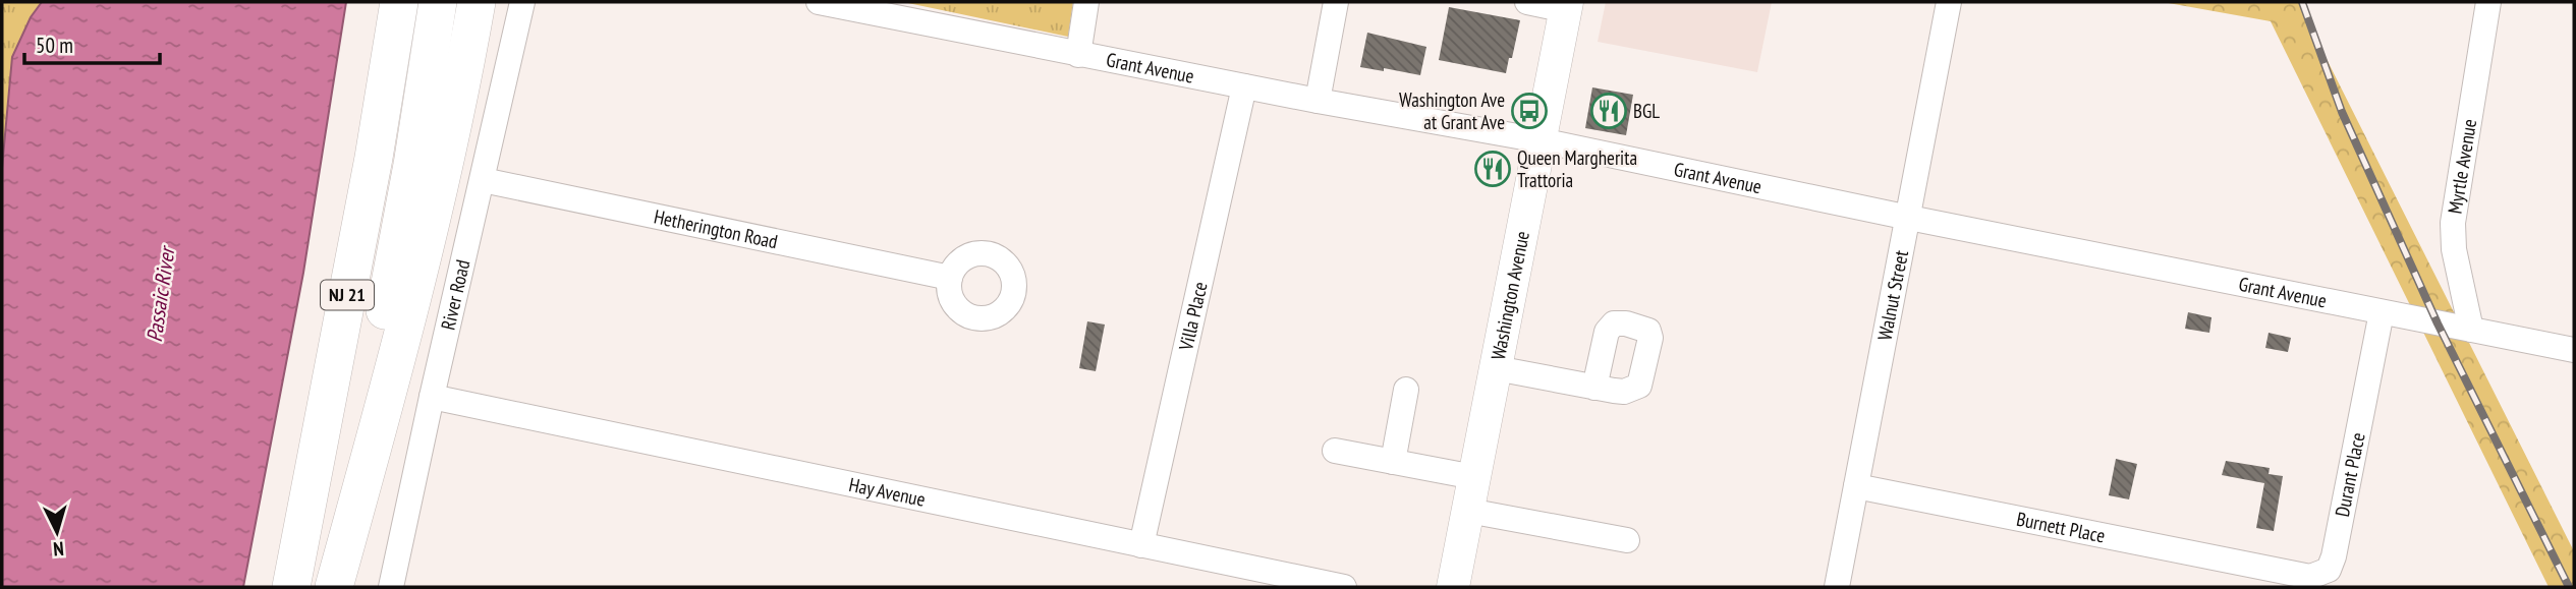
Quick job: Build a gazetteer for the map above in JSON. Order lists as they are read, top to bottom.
{
  "streets": {
    "highway": ["NJ 21"],
    "main road": ["Washington Avenue"],
    "street": [
      "Grant Avenue",
      "Myrtle Avenue",
      "Hetherington Road",
      "River Road",
      "Walnut Street",
      "Villa Place",
      "Durant Place",
      "Hay Avenue",
      "Burnett Place"
    ]
  },
  "crossings": [
    ["Grant Avenue", "Myrtle Avenue"],
    ["Grant Avenue", "Washington Avenue"],
    ["Grant Avenue", "Walnut Street"],
    ["Grant Avenue", "Villa Place"],
    ["Grant Avenue", "Durant Place"],
    ["Hetherington Road", "River Road"],
    ["River Road", "Hay Avenue"],
    ["Walnut Street", "Burnett Place"],
    ["Villa Place", "Hay Avenue"],
    ["Durant Place", "Burnett Place"]
  ],
  "water": ["Passaic River"],
  "places": {
    "bus stop": ["Washington Ave at Grant Ave"],
    "restaurant": ["BGL", "Queen Margherita Trattoria"]
  },
  "scale_bar": "50 m",
  "north": "bottom"
}
